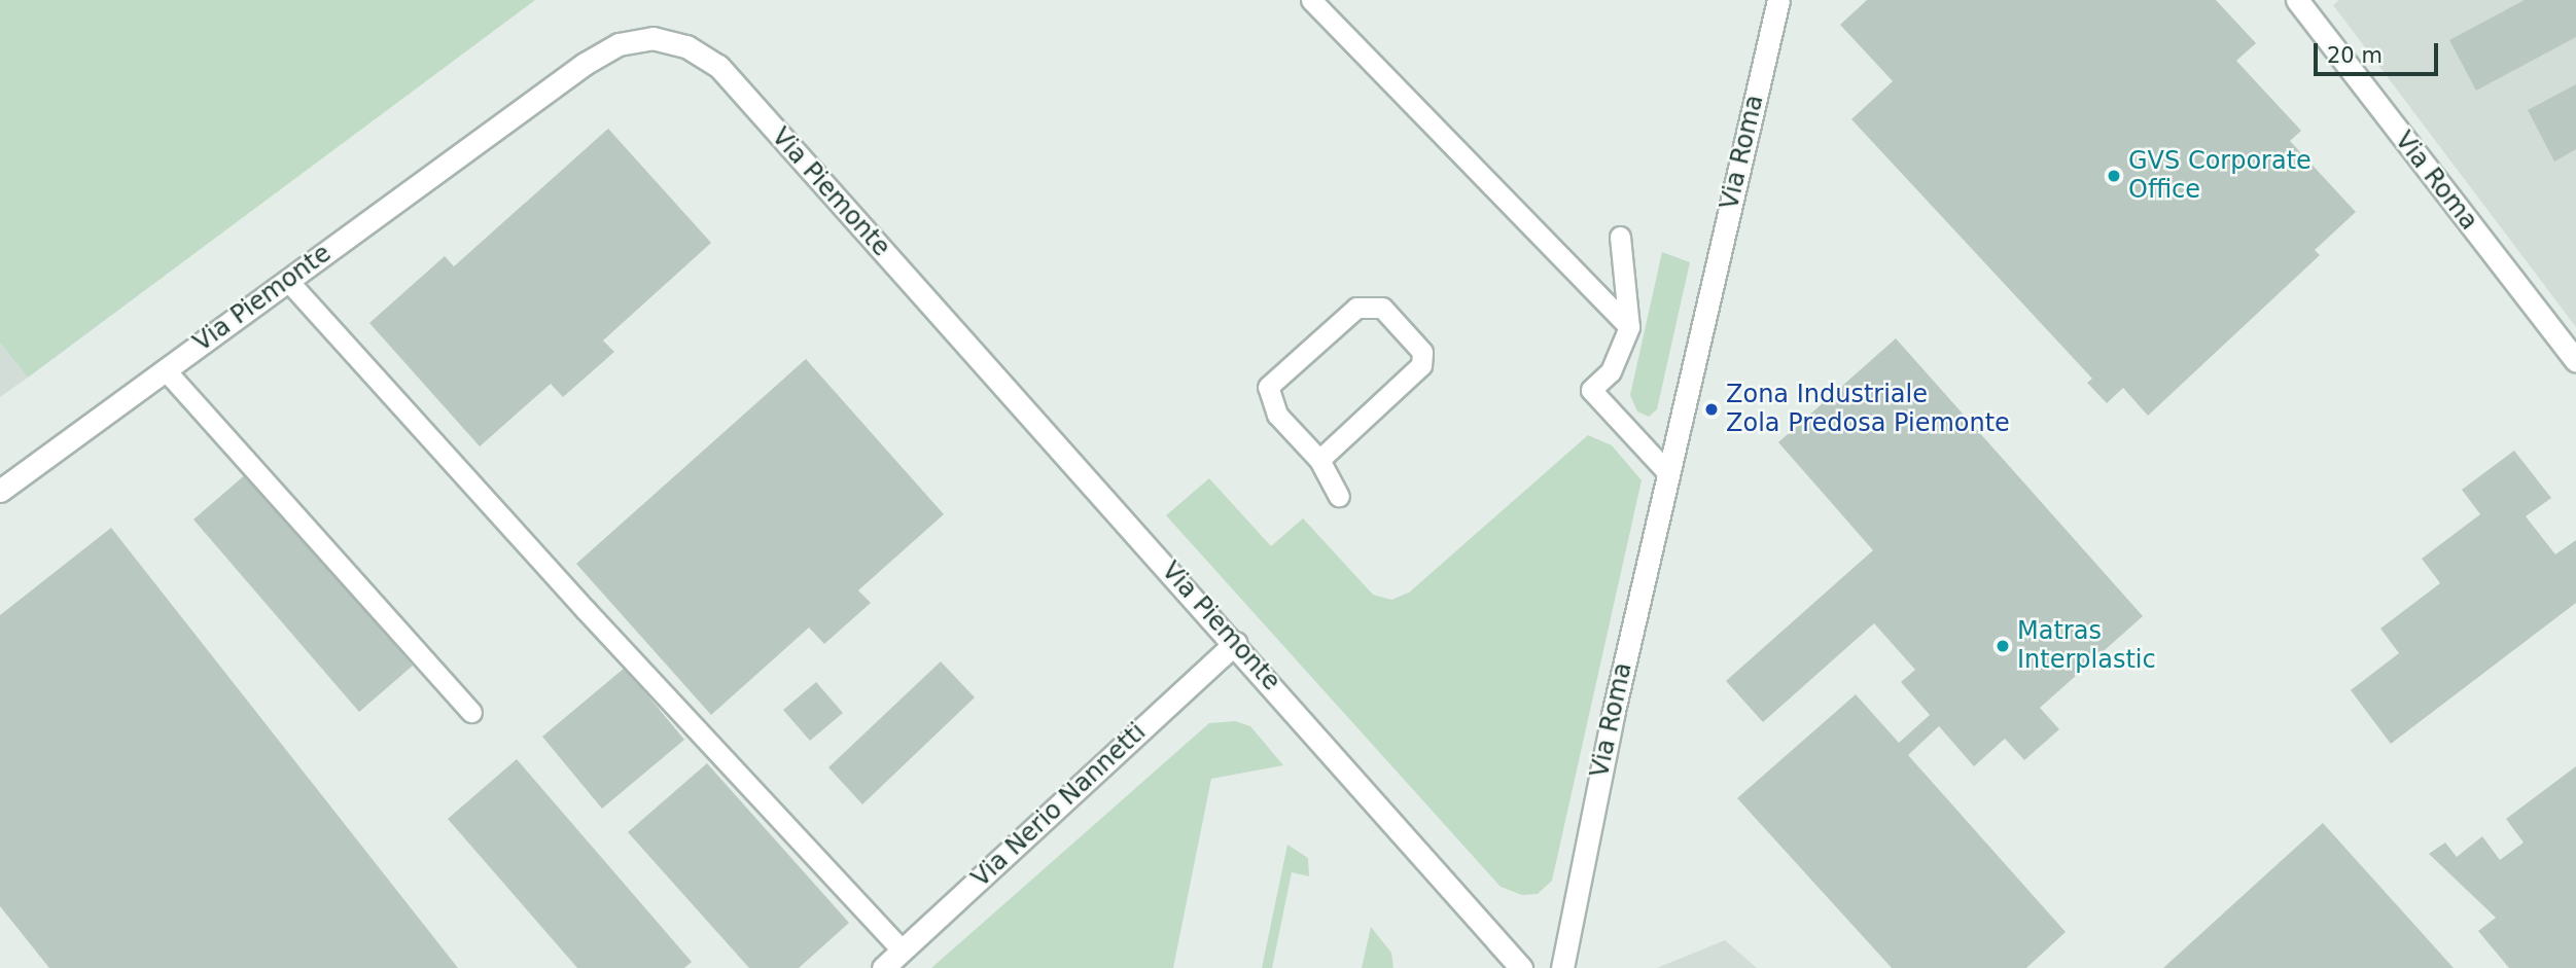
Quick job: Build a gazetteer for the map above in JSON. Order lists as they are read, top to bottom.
{
  "streets": {
    "street": ["Via Roma", "Via Piemonte", "Via Nerio Nannetti"]
  },
  "crossings": [
    ["Via Piemonte", "Via Nerio Nannetti"]
  ],
  "places": ["GVS Corporate Office", "Zona Industriale Zola Predosa Piemonte", "Matras Interplastic"],
  "scale_bar": "20 m"
}
